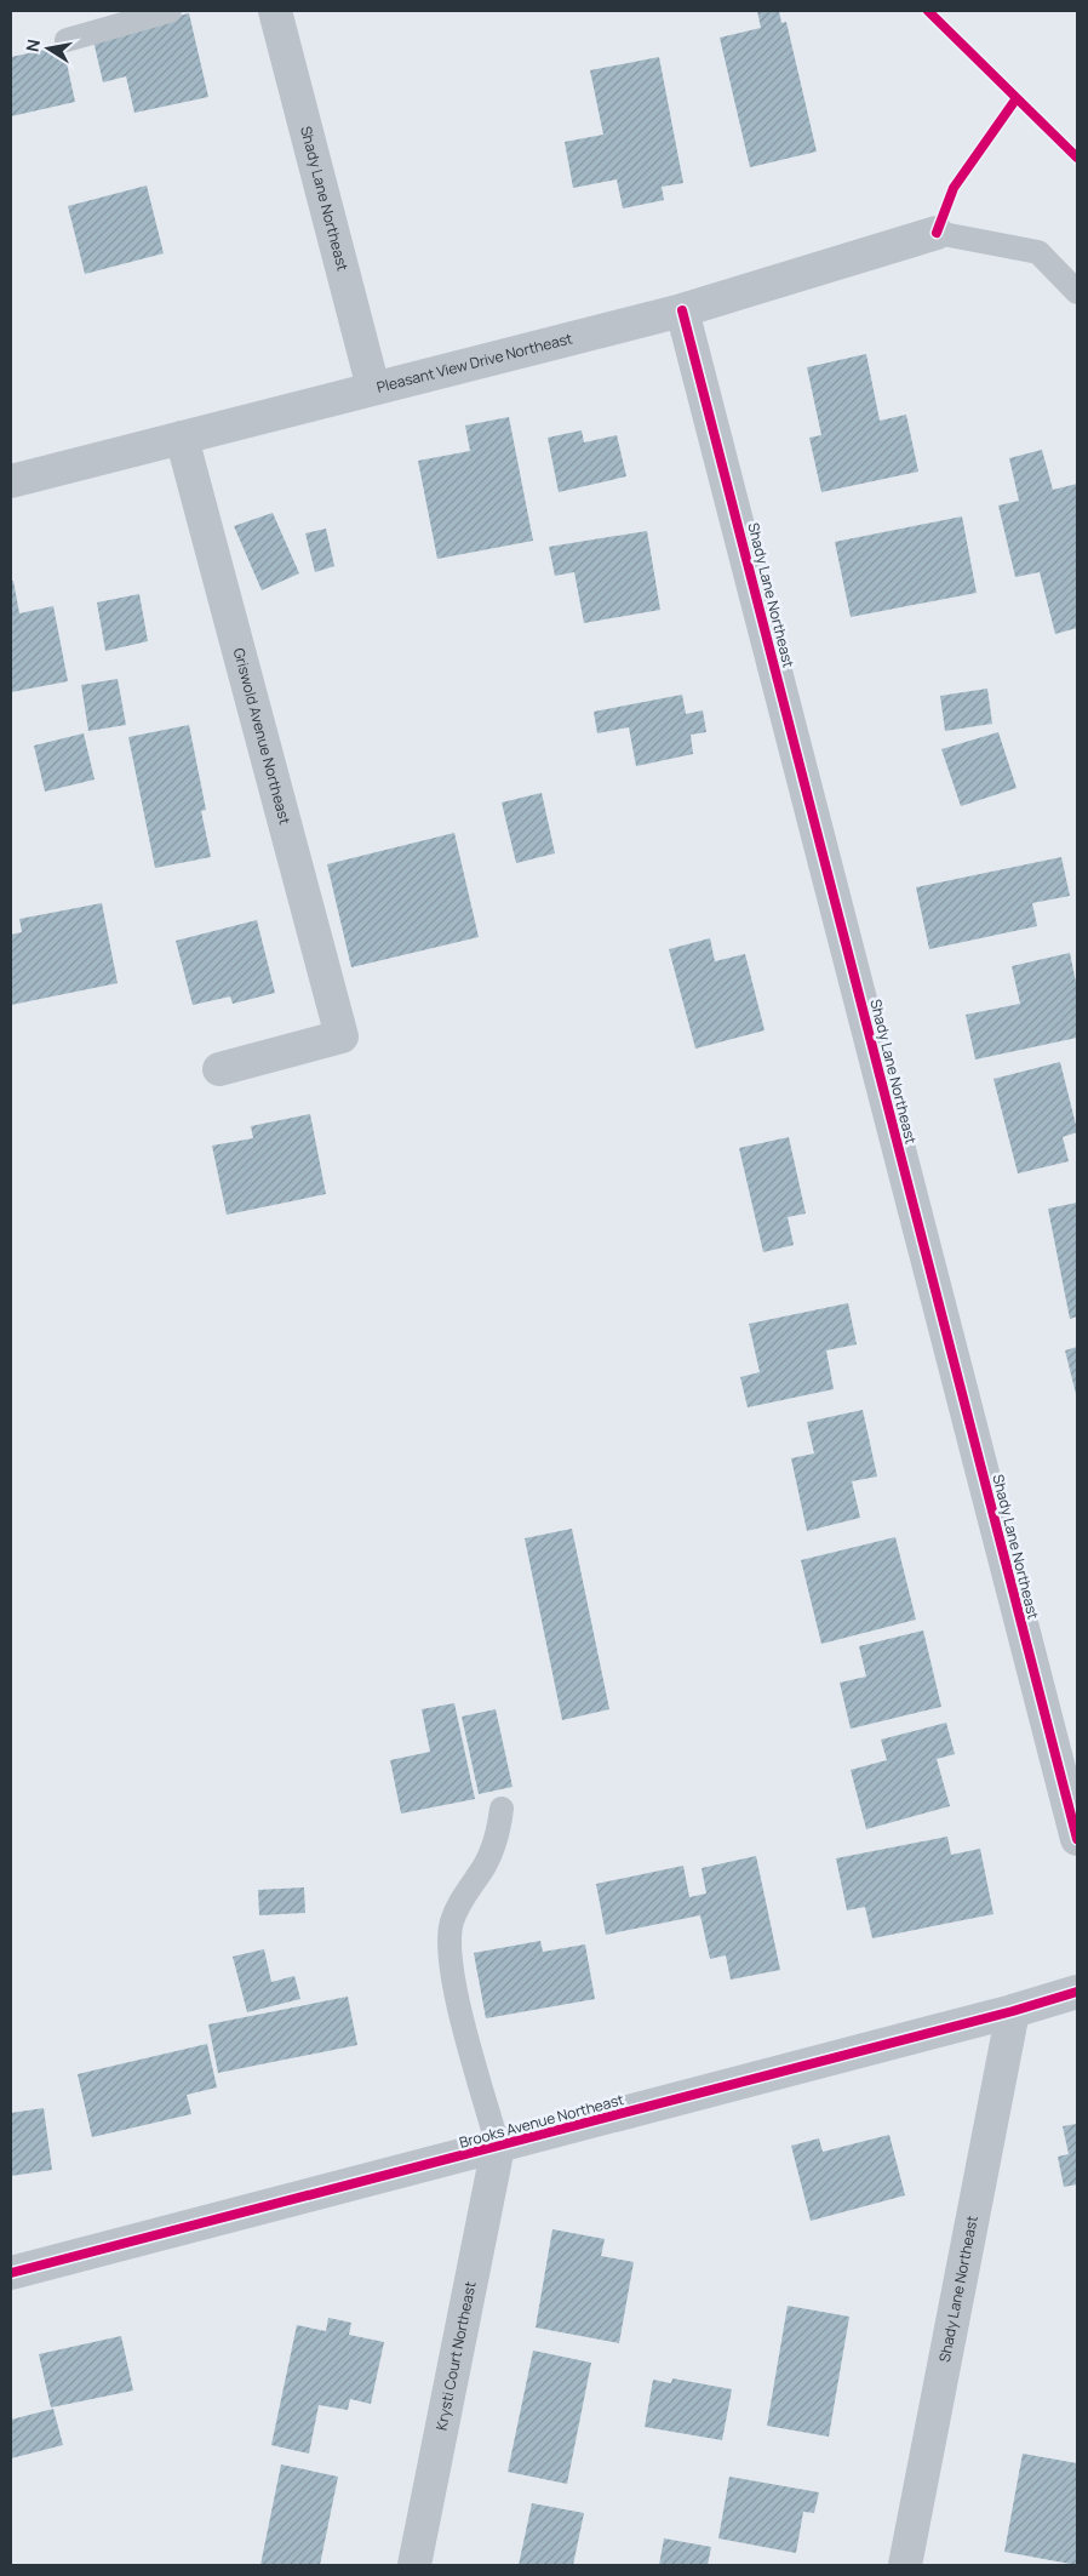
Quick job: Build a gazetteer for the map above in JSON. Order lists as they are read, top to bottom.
{
  "streets": {
    "street": [
      "Shady Lane Northeast",
      "Pleasant View Drive Northeast",
      "Griswold Avenue Northeast",
      "Brooks Avenue Northeast",
      "Krysti Court Northeast"
    ]
  },
  "crossings": [
    ["Shady Lane Northeast", "Pleasant View Drive Northeast"],
    ["Shady Lane Northeast", "Brooks Avenue Northeast"],
    ["Pleasant View Drive Northeast", "Griswold Avenue Northeast"],
    ["Brooks Avenue Northeast", "Krysti Court Northeast"]
  ],
  "north": "left"
}
